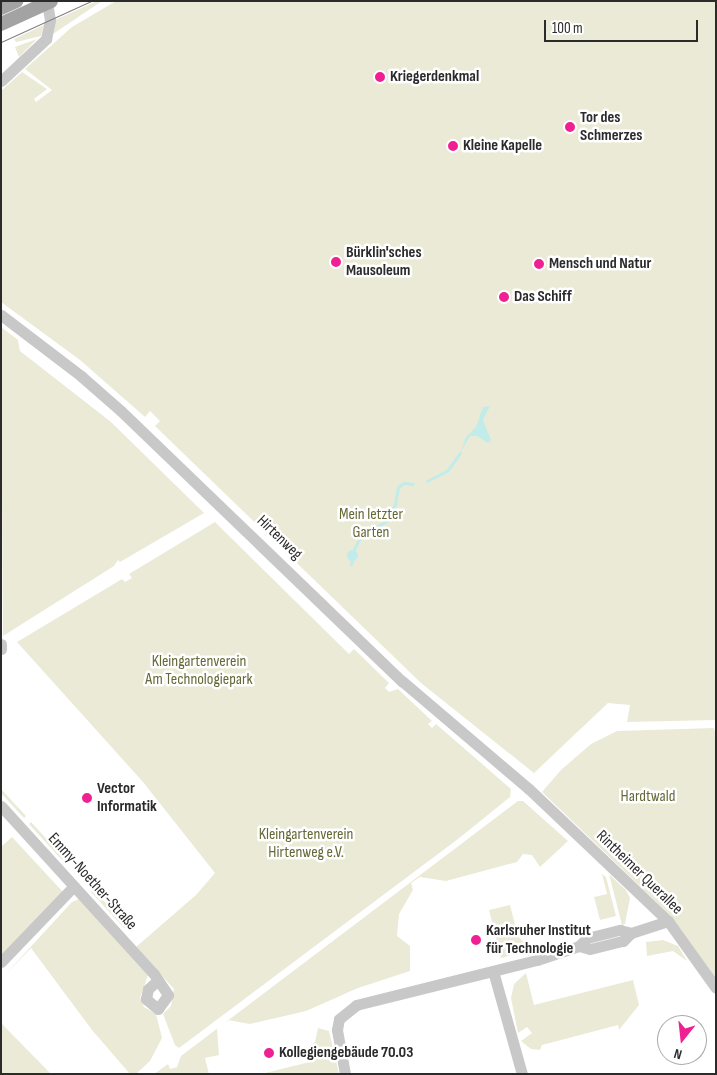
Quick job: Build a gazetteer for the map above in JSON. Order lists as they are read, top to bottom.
{
  "streets": {
    "street": ["Hirtenweg", "Rintheimer Querallee", "Emmy-Noether-Straße"]
  },
  "crossings": [
    ["Hirtenweg", "Rintheimer Querallee"]
  ],
  "parks": [
    "Mein letzter Garten",
    "Kleingartenverein Am Technologiepark",
    "Hardtwald",
    "Kleingartenverein Hirtenweg e.V."
  ],
  "places": [
    "Kriegerdenkmal",
    "Tor des Schmerzes",
    "Kleine Kapelle",
    "Bürklin'sches Mausoleum",
    "Mensch und Natur",
    "Das Schiff",
    "Vector Informatik",
    "Karlsruher Institut für Technologie",
    "Kollegiengebäude 70.03"
  ],
  "scale_bar": "100 m",
  "north": "bottom"
}
